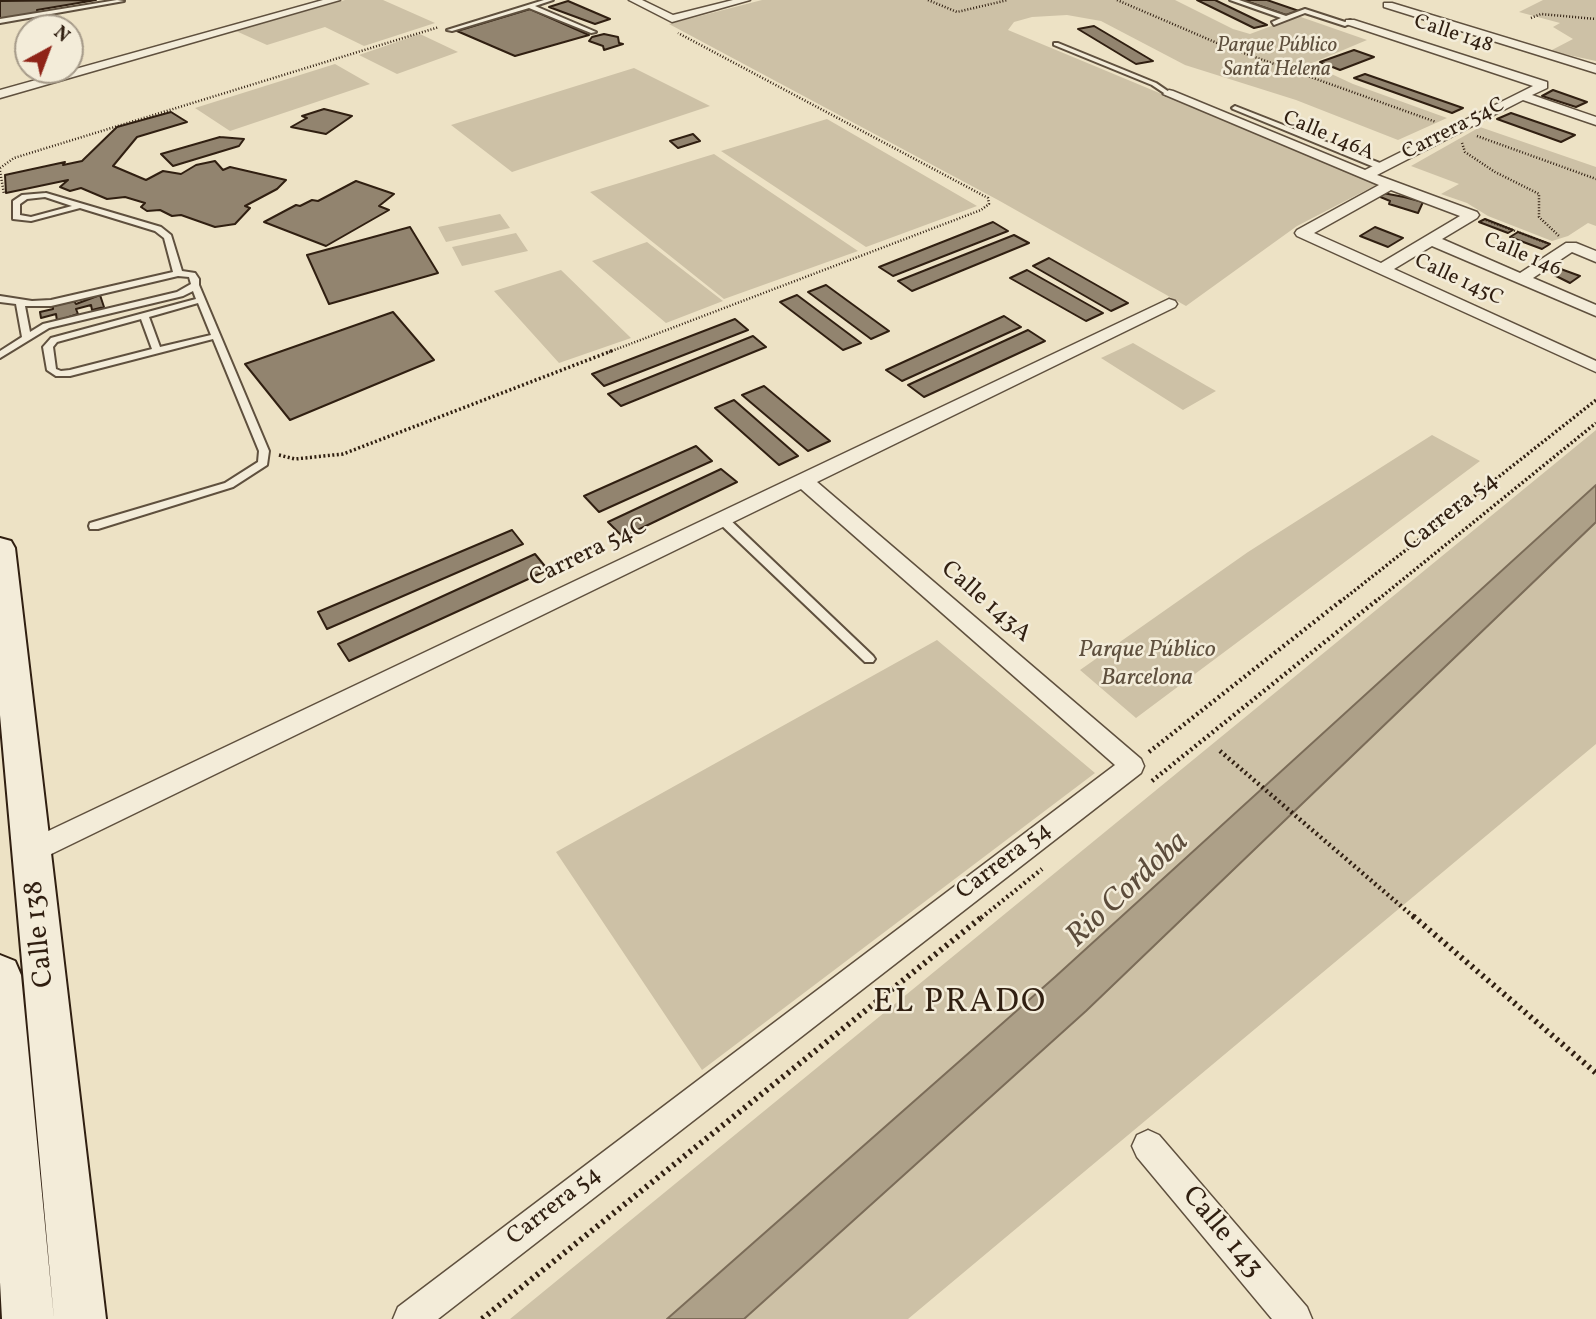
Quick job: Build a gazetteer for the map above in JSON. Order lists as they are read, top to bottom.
{
  "streets": {
    "main road": ["Calle 138"],
    "street": [
      "Calle 148",
      "Carrera 54C",
      "Calle 146A",
      "Calle 146",
      "Calle 145C",
      "Carrera 54",
      "Calle 143A",
      "Calle 143"
    ]
  },
  "crossings": [
    ["Calle 148", "Carrera 54C"],
    ["Carrera 54C", "Calle 146A"],
    ["Carrera 54C", "Calle 145C"],
    ["Carrera 54C", "Calle 143A"],
    ["Carrera 54C", "Calle 138"],
    ["Carrera 54", "Calle 143A"]
  ],
  "districts": ["EL PRADO"],
  "water": ["Rio Cordoba"],
  "parks": ["Parque Público Santa Helena", "Parque Público Barcelona"],
  "north": "top right"
}
